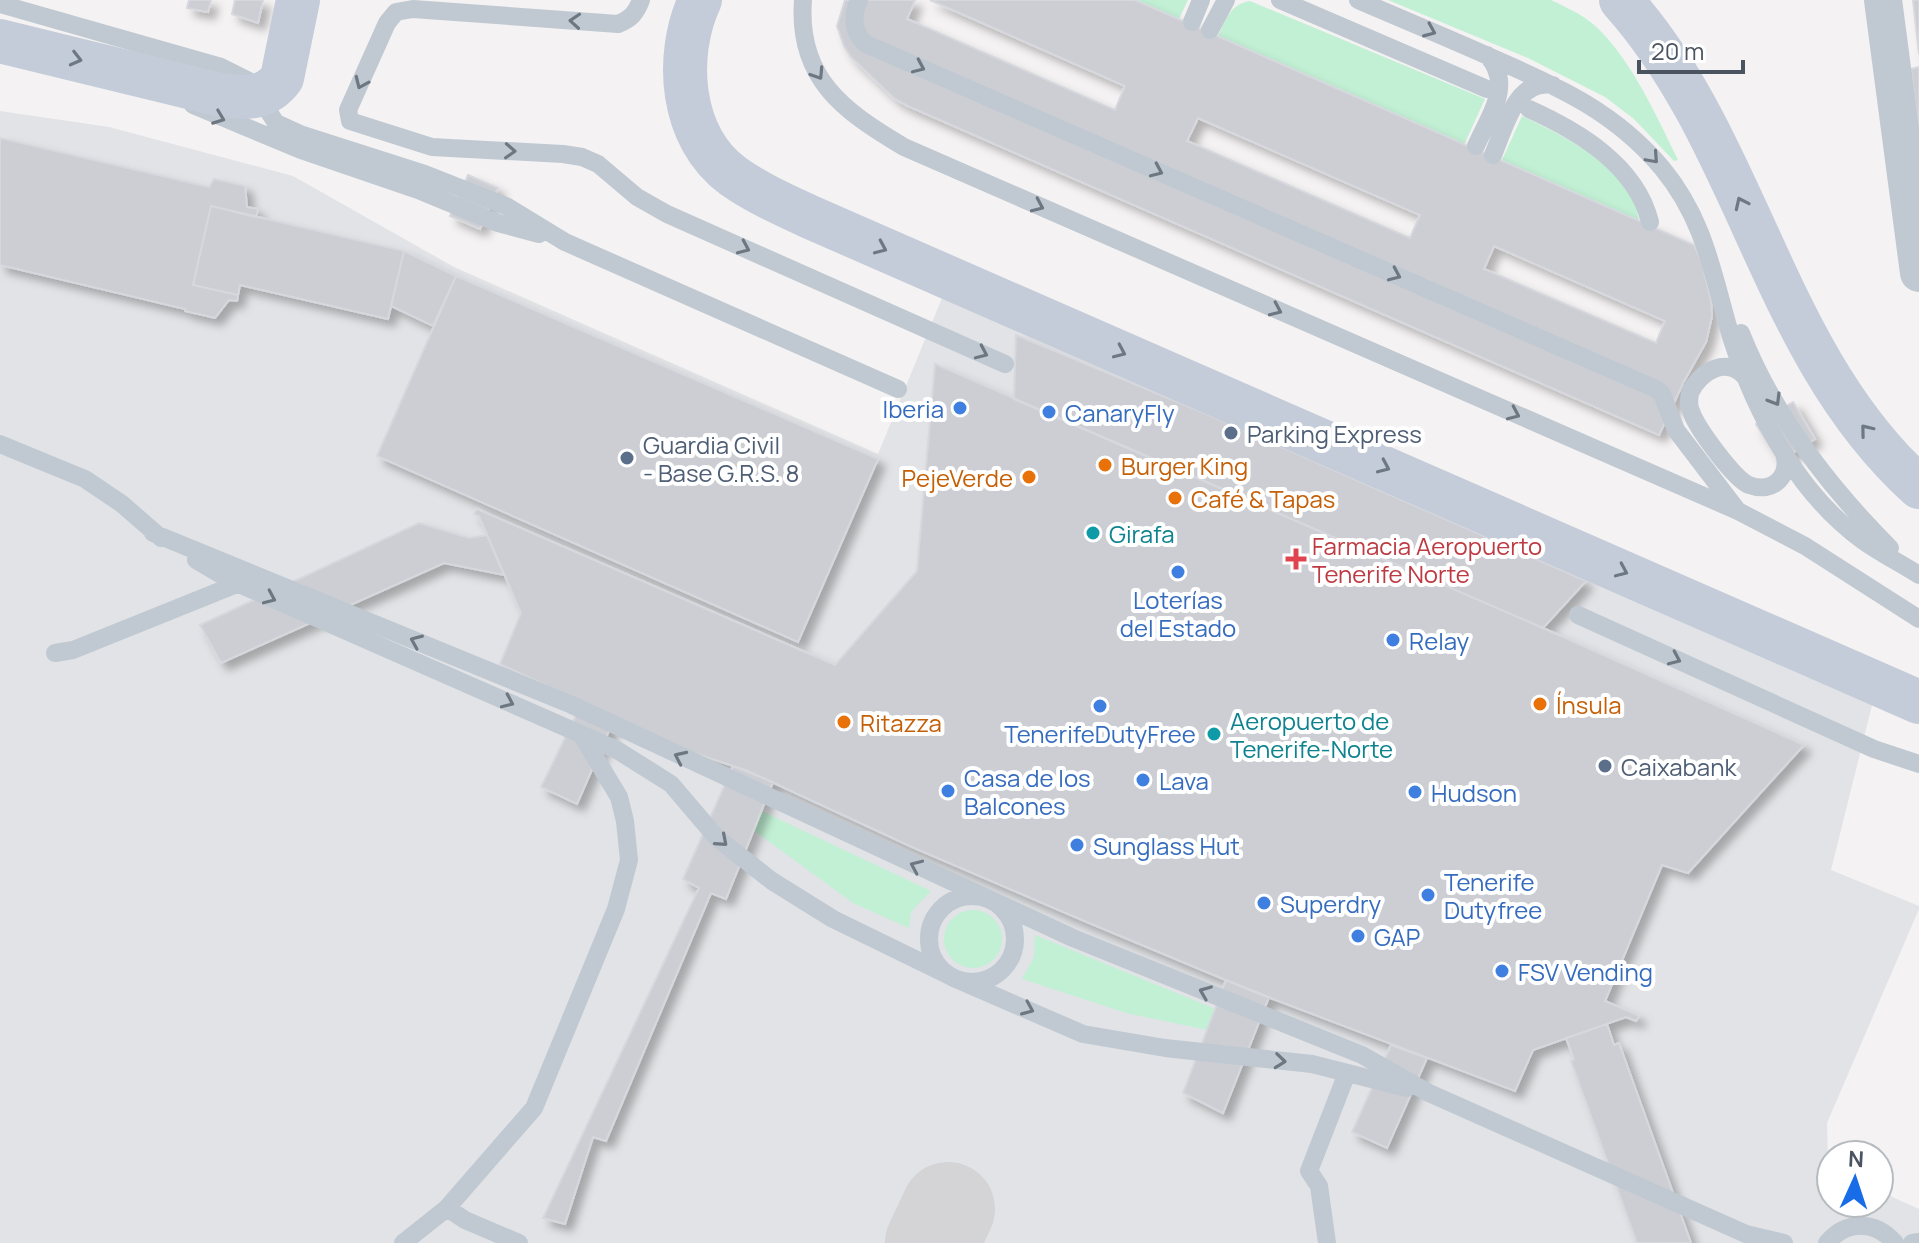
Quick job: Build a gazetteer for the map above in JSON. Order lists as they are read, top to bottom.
{
  "places": {
    "other": [
      "Iberia",
      "CanaryFly",
      "Parking Express",
      "Guardia Civil - Base G.R.S. 8",
      "Burger King",
      "PejeVerde",
      "Café & Tapas",
      "Girafa",
      "Loterías del Estado",
      "Relay",
      "Ínsula",
      "TenerifeDutyFree",
      "Ritazza",
      "Aeropuerto de Tenerife-Norte",
      "Caixabank",
      "Lava",
      "Casa de los Balcones",
      "Hudson",
      "Sunglass Hut",
      "Tenerife Dutyfree",
      "Superdry",
      "GAP",
      "FSV Vending"
    ],
    "health": ["Farmacia Aeropuerto Tenerife Norte"]
  },
  "scale_bar": "20 m",
  "north": "top"
}
